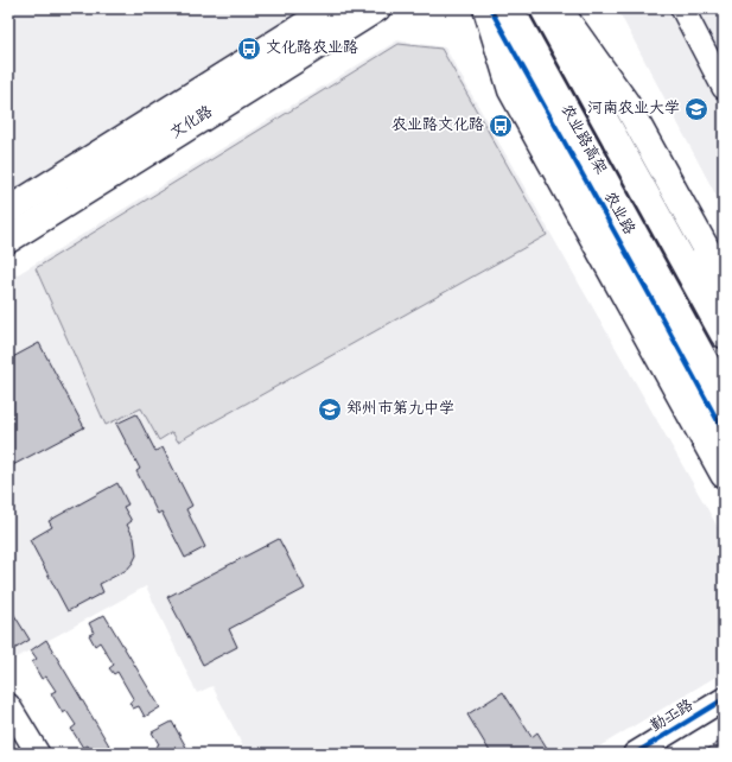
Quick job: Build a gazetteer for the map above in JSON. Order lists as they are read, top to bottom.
{
  "streets": {
    "main road": ["文化路", "农业路高架"],
    "street": ["农业路", "勤工路"]
  },
  "places": {
    "bus stop": ["文化路农业路", "农业路文化路"],
    "school or university": ["河南农业大学", "郑州市第九中学"]
  }
}
